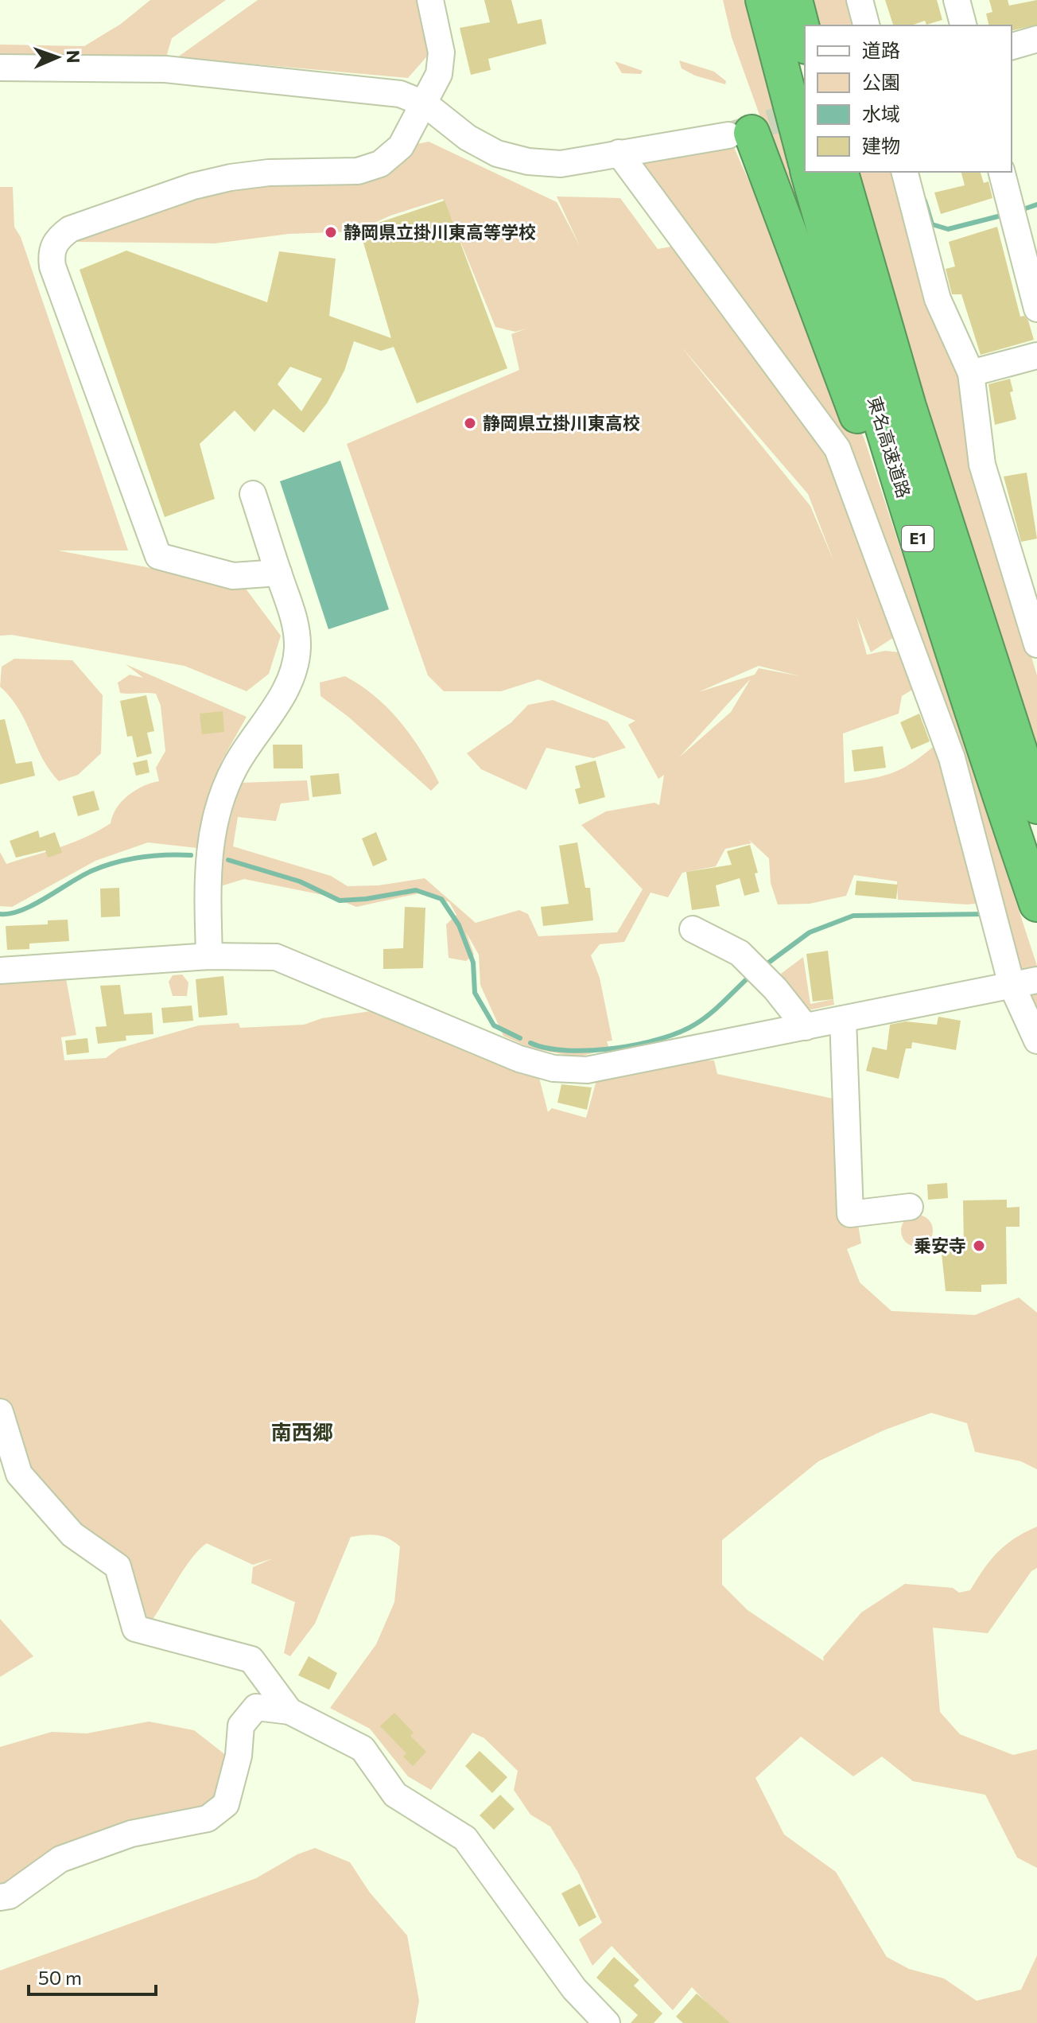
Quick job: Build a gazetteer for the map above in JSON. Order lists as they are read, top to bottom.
{
  "streets": {
    "highway": ["東名高速道路", "E1"]
  },
  "districts": ["南西郷"],
  "places": ["静岡県立掛川東高等学校", "静岡県立掛川東高校", "乗安寺"],
  "legend": [
    "道路",
    "公園",
    "水域",
    "建物"
  ],
  "scale_bar": "50 m",
  "north": "right"
}
